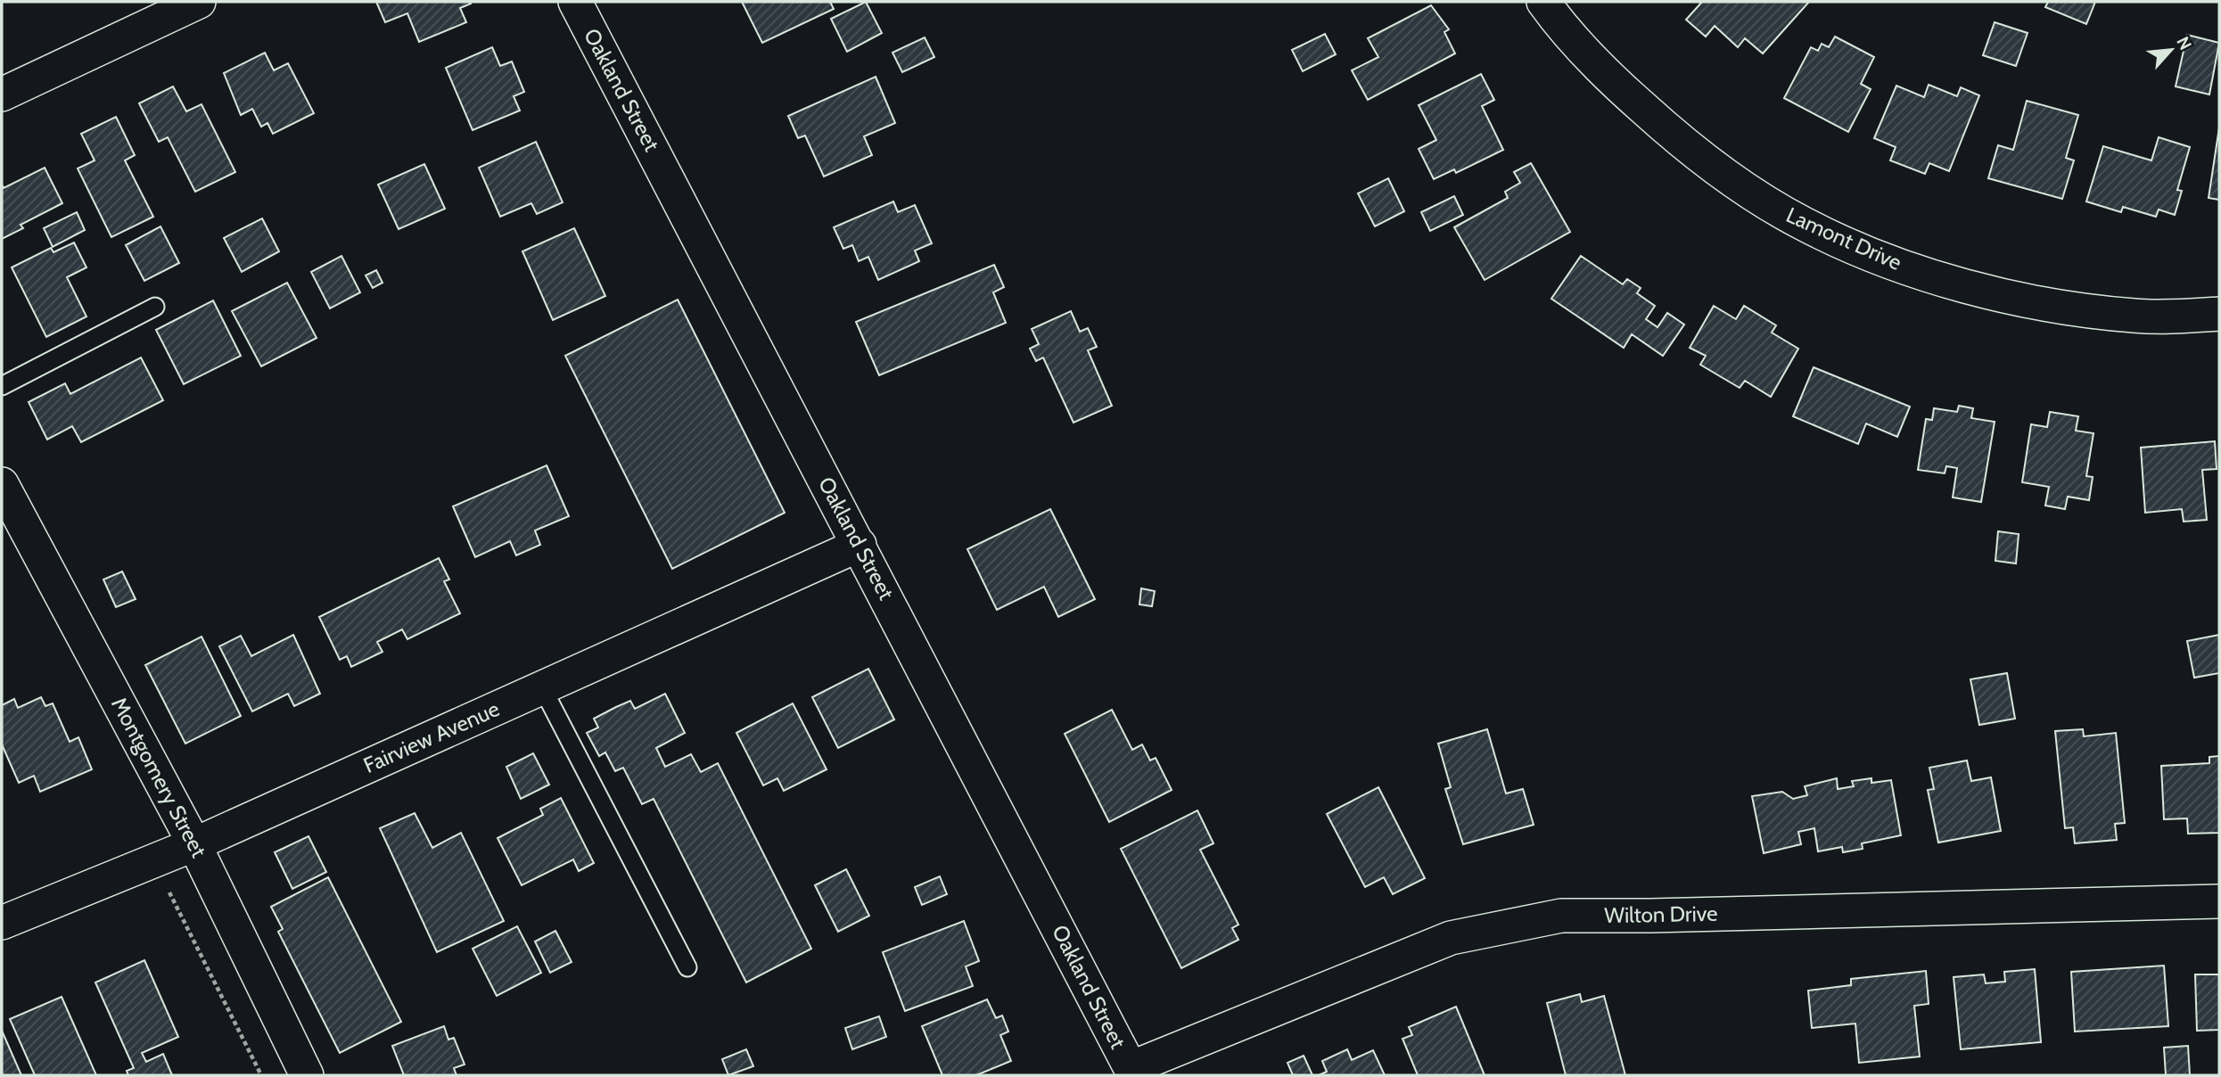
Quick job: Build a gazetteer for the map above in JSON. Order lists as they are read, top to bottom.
{
  "streets": {
    "street": [
      "Oakland Street",
      "Lamont Drive",
      "Fairview Avenue",
      "Montgomery Street",
      "Wilton Drive"
    ]
  },
  "crossings": [
    ["Oakland Street", "Fairview Avenue"],
    ["Oakland Street", "Wilton Drive"],
    ["Fairview Avenue", "Montgomery Street"]
  ],
  "north": "top right"
}
